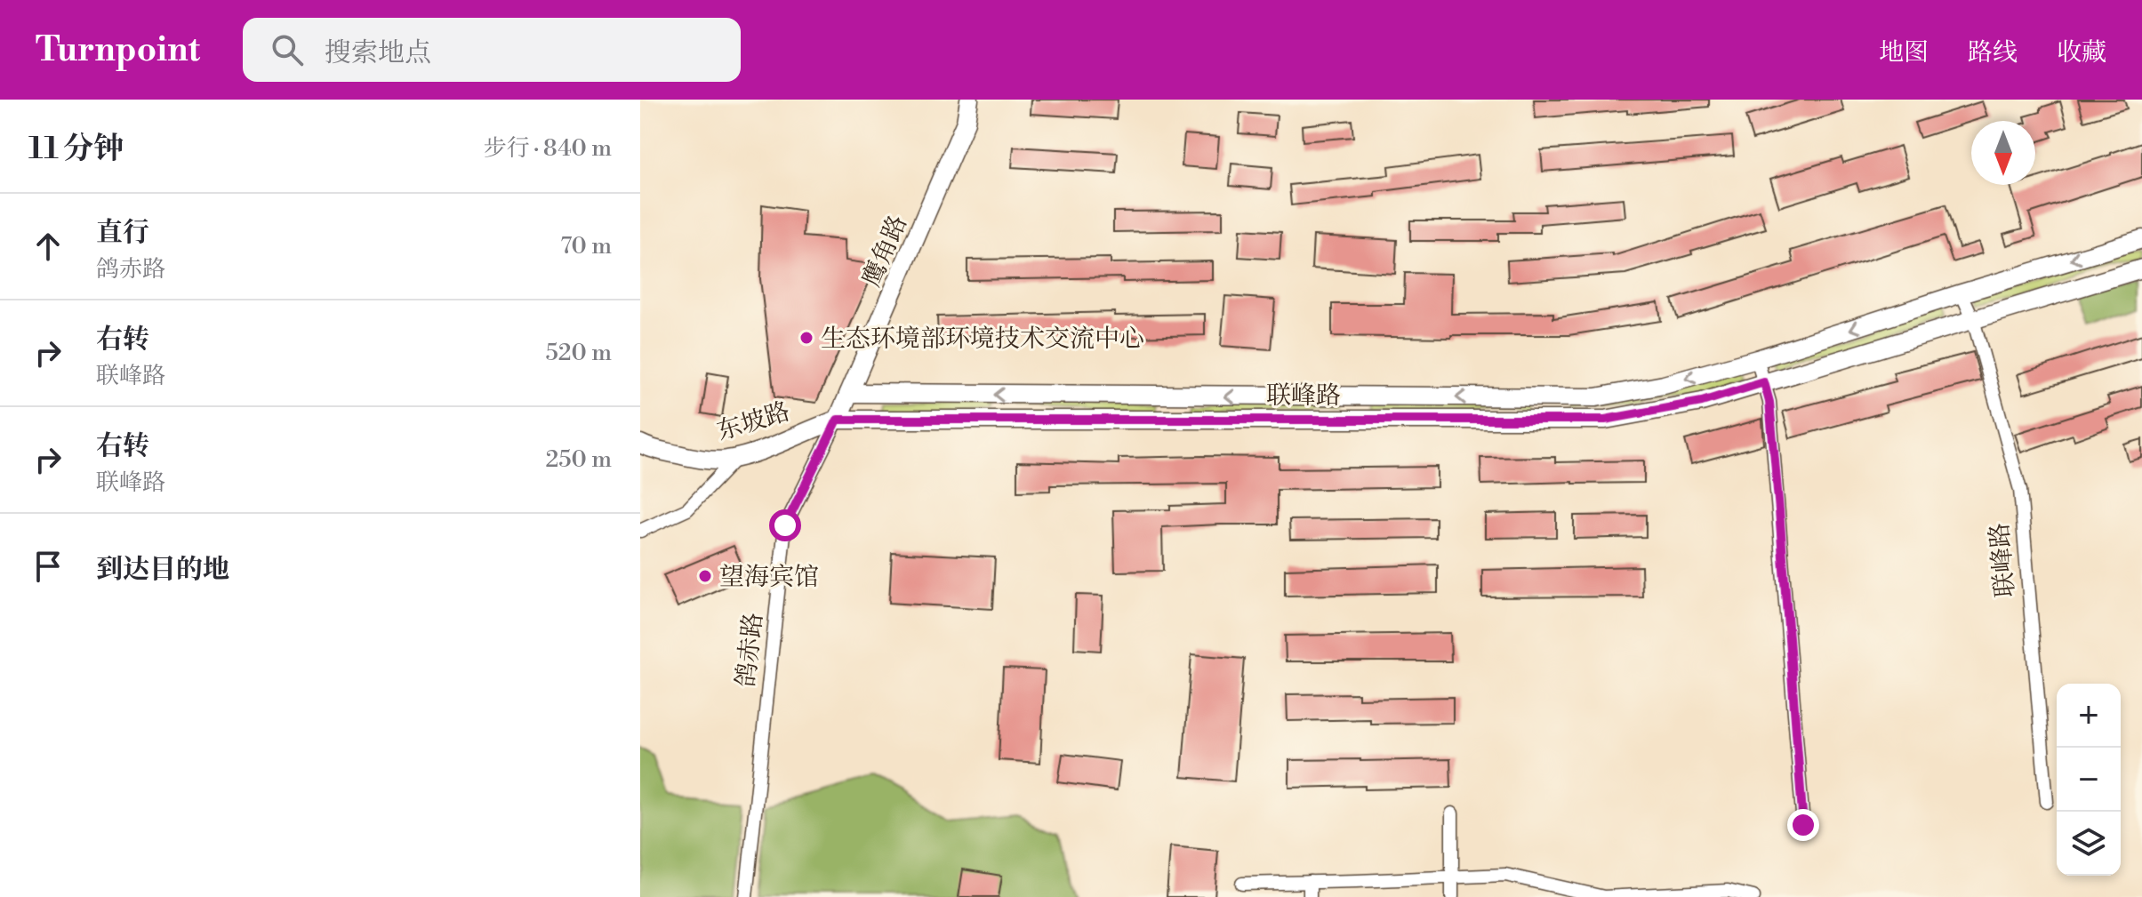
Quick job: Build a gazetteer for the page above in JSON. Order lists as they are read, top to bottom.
{
  "streets": {
    "main road": ["鹰角路", "联峰路", "东坡路"],
    "street": ["鸽赤路"]
  },
  "crossings": [
    ["鹰角路", "联峰路"],
    ["鹰角路", "东坡路"],
    ["鹰角路", "鸽赤路"],
    ["联峰路", "东坡路"],
    ["联峰路", "鸽赤路"],
    ["东坡路", "鸽赤路"]
  ],
  "places": ["生态环境部环境技术交流中心", "望海宾馆"],
  "north": "bottom",
  "page": {
    "header": "Turnpoint",
    "search": "搜索地点",
    "nav": ["地图", "路线", "收藏"],
    "heading": ["11 分钟", "步行 · 840 m"],
    "list": [
      ["直行", "鸽赤路", "70 m"],
      ["右转", "联峰路", "520 m"],
      ["右转", "联峰路", "250 m"],
      "到达目的地"
    ],
    "map_buttons": ["+", "−"]
  }
}
